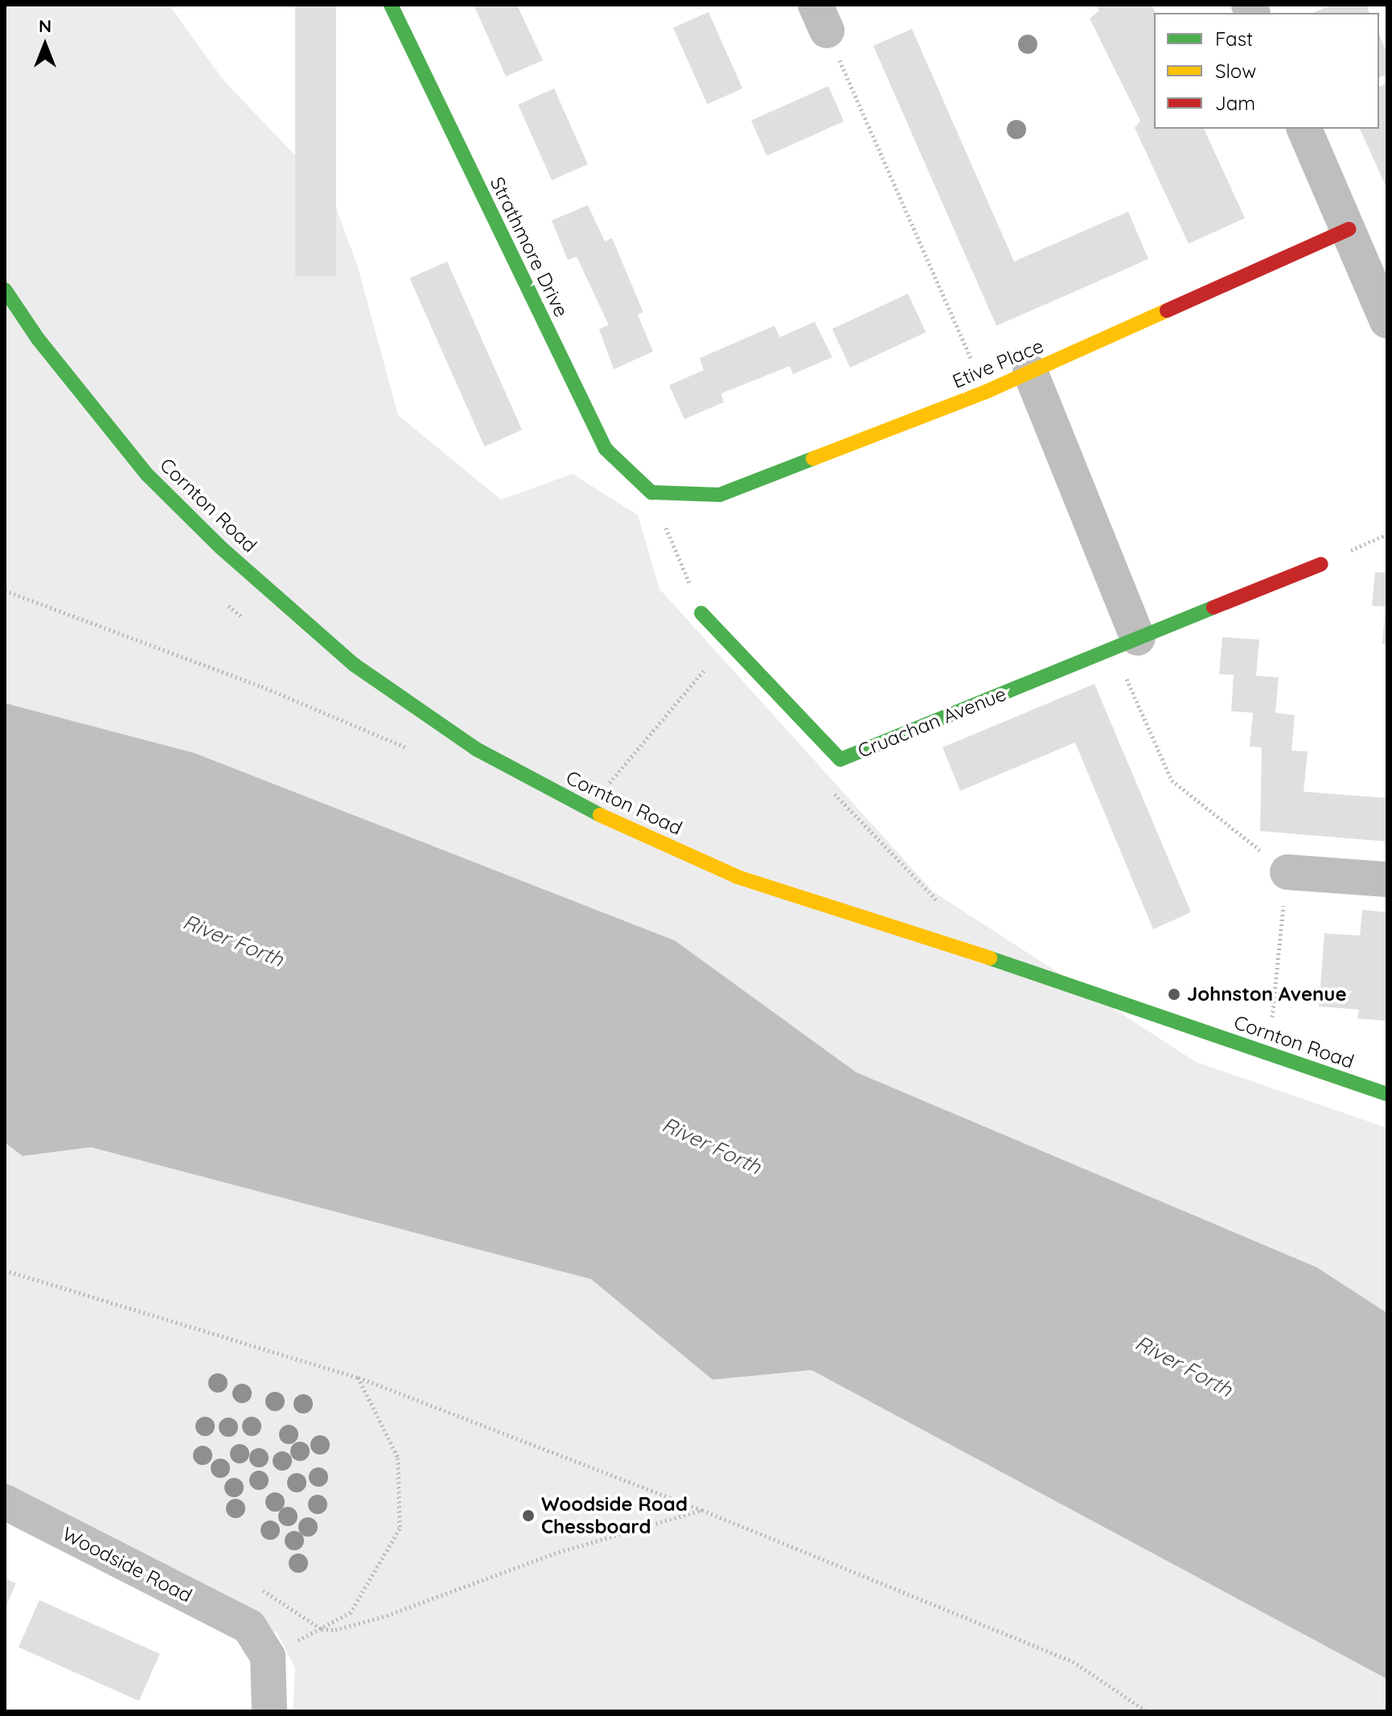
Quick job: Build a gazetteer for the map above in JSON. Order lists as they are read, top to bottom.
{
  "streets": {
    "street": [
      "Strathmore Drive",
      "Etive Place",
      "Cornton Road",
      "Cruachan Avenue",
      "Woodside Road"
    ]
  },
  "crossings": [
    ["Strathmore Drive", "Etive Place"]
  ],
  "water": ["River Forth"],
  "places": ["Johnston Avenue", "Woodside Road Chessboard"],
  "legend": ["Fast", "Slow", "Jam"],
  "north": "top"
}
